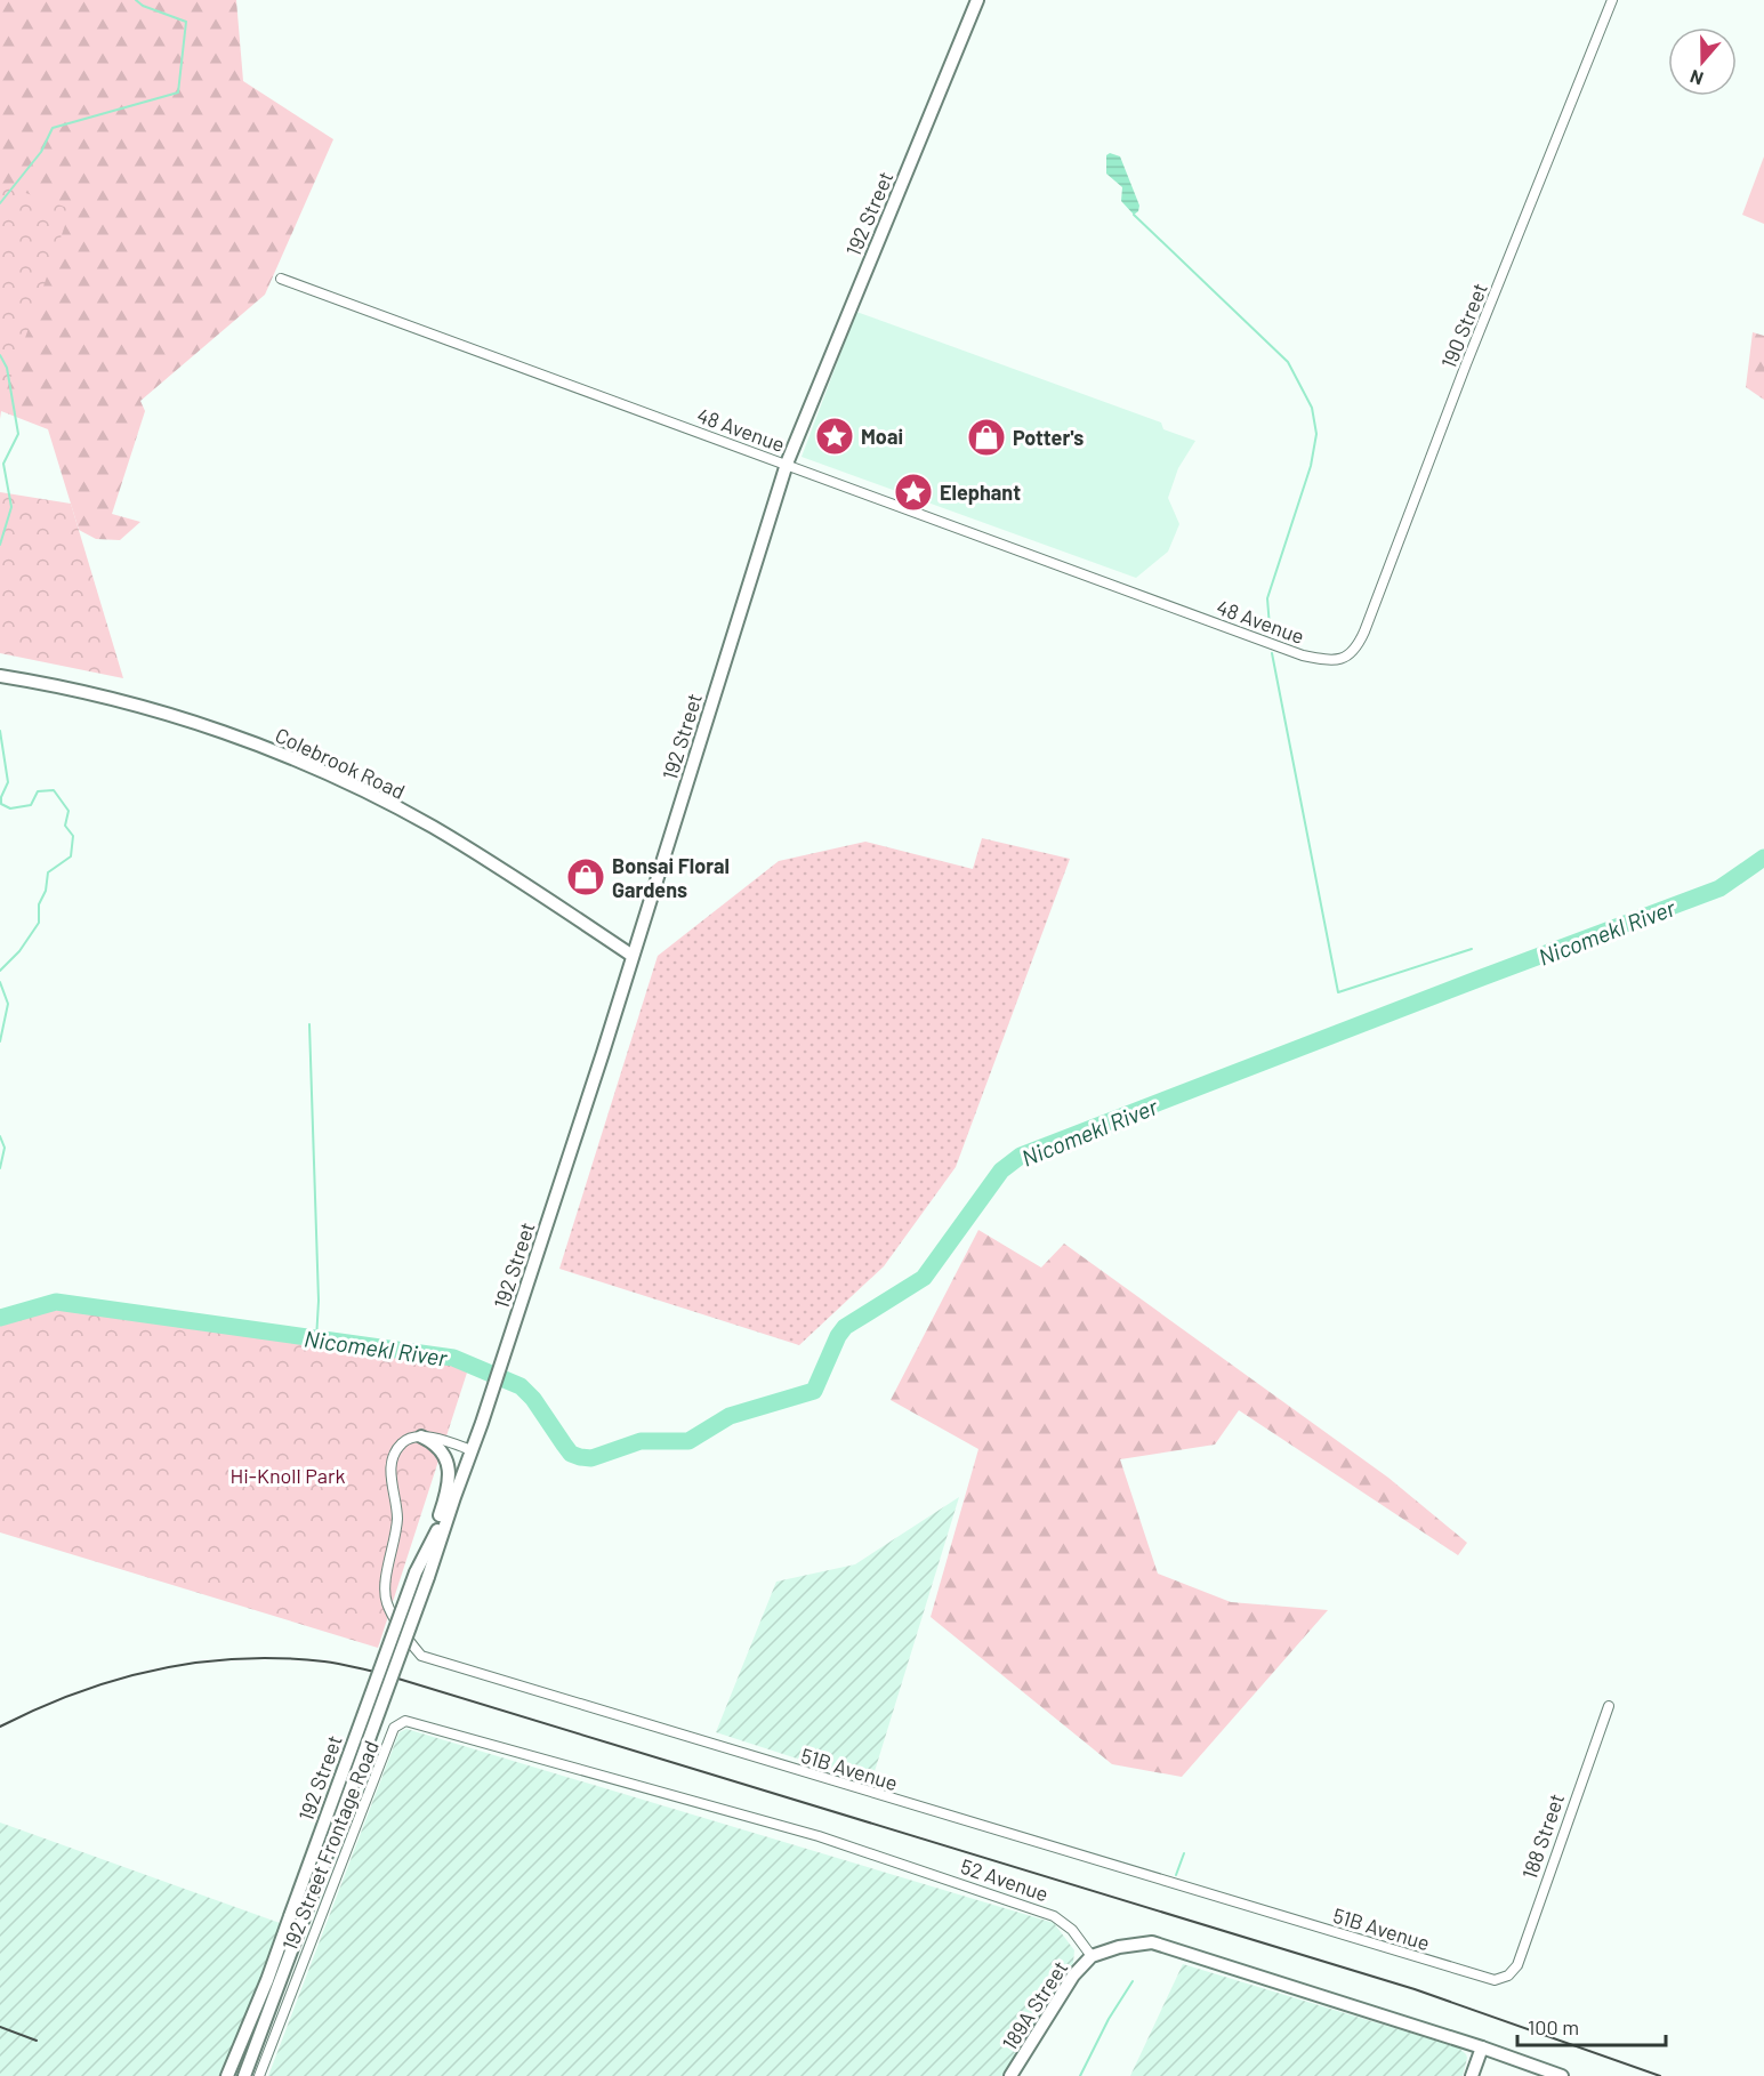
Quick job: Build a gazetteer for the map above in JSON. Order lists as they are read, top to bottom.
{
  "streets": {
    "main road": ["192 Street", "Colebrook Road", "189A Street"],
    "street": [
      "190 Street",
      "48 Avenue",
      "51B Avenue",
      "188 Street",
      "192 Street Frontage Road",
      "52 Avenue"
    ]
  },
  "crossings": [
    ["192 Street", "48 Avenue"],
    ["192 Street", "Colebrook Road"],
    ["190 Street", "48 Avenue"],
    ["51B Avenue", "188 Street"],
    ["192 Street Frontage Road", "52 Avenue"],
    ["52 Avenue", "189A Street"]
  ],
  "water": ["Nicomekl River"],
  "parks": ["Hi-Knoll Park"],
  "places": {
    "place": ["Moai", "Elephant"],
    "shop": ["Potter's", "Bonsai Floral Gardens"]
  },
  "scale_bar": "100 m",
  "north": "bottom"
}
